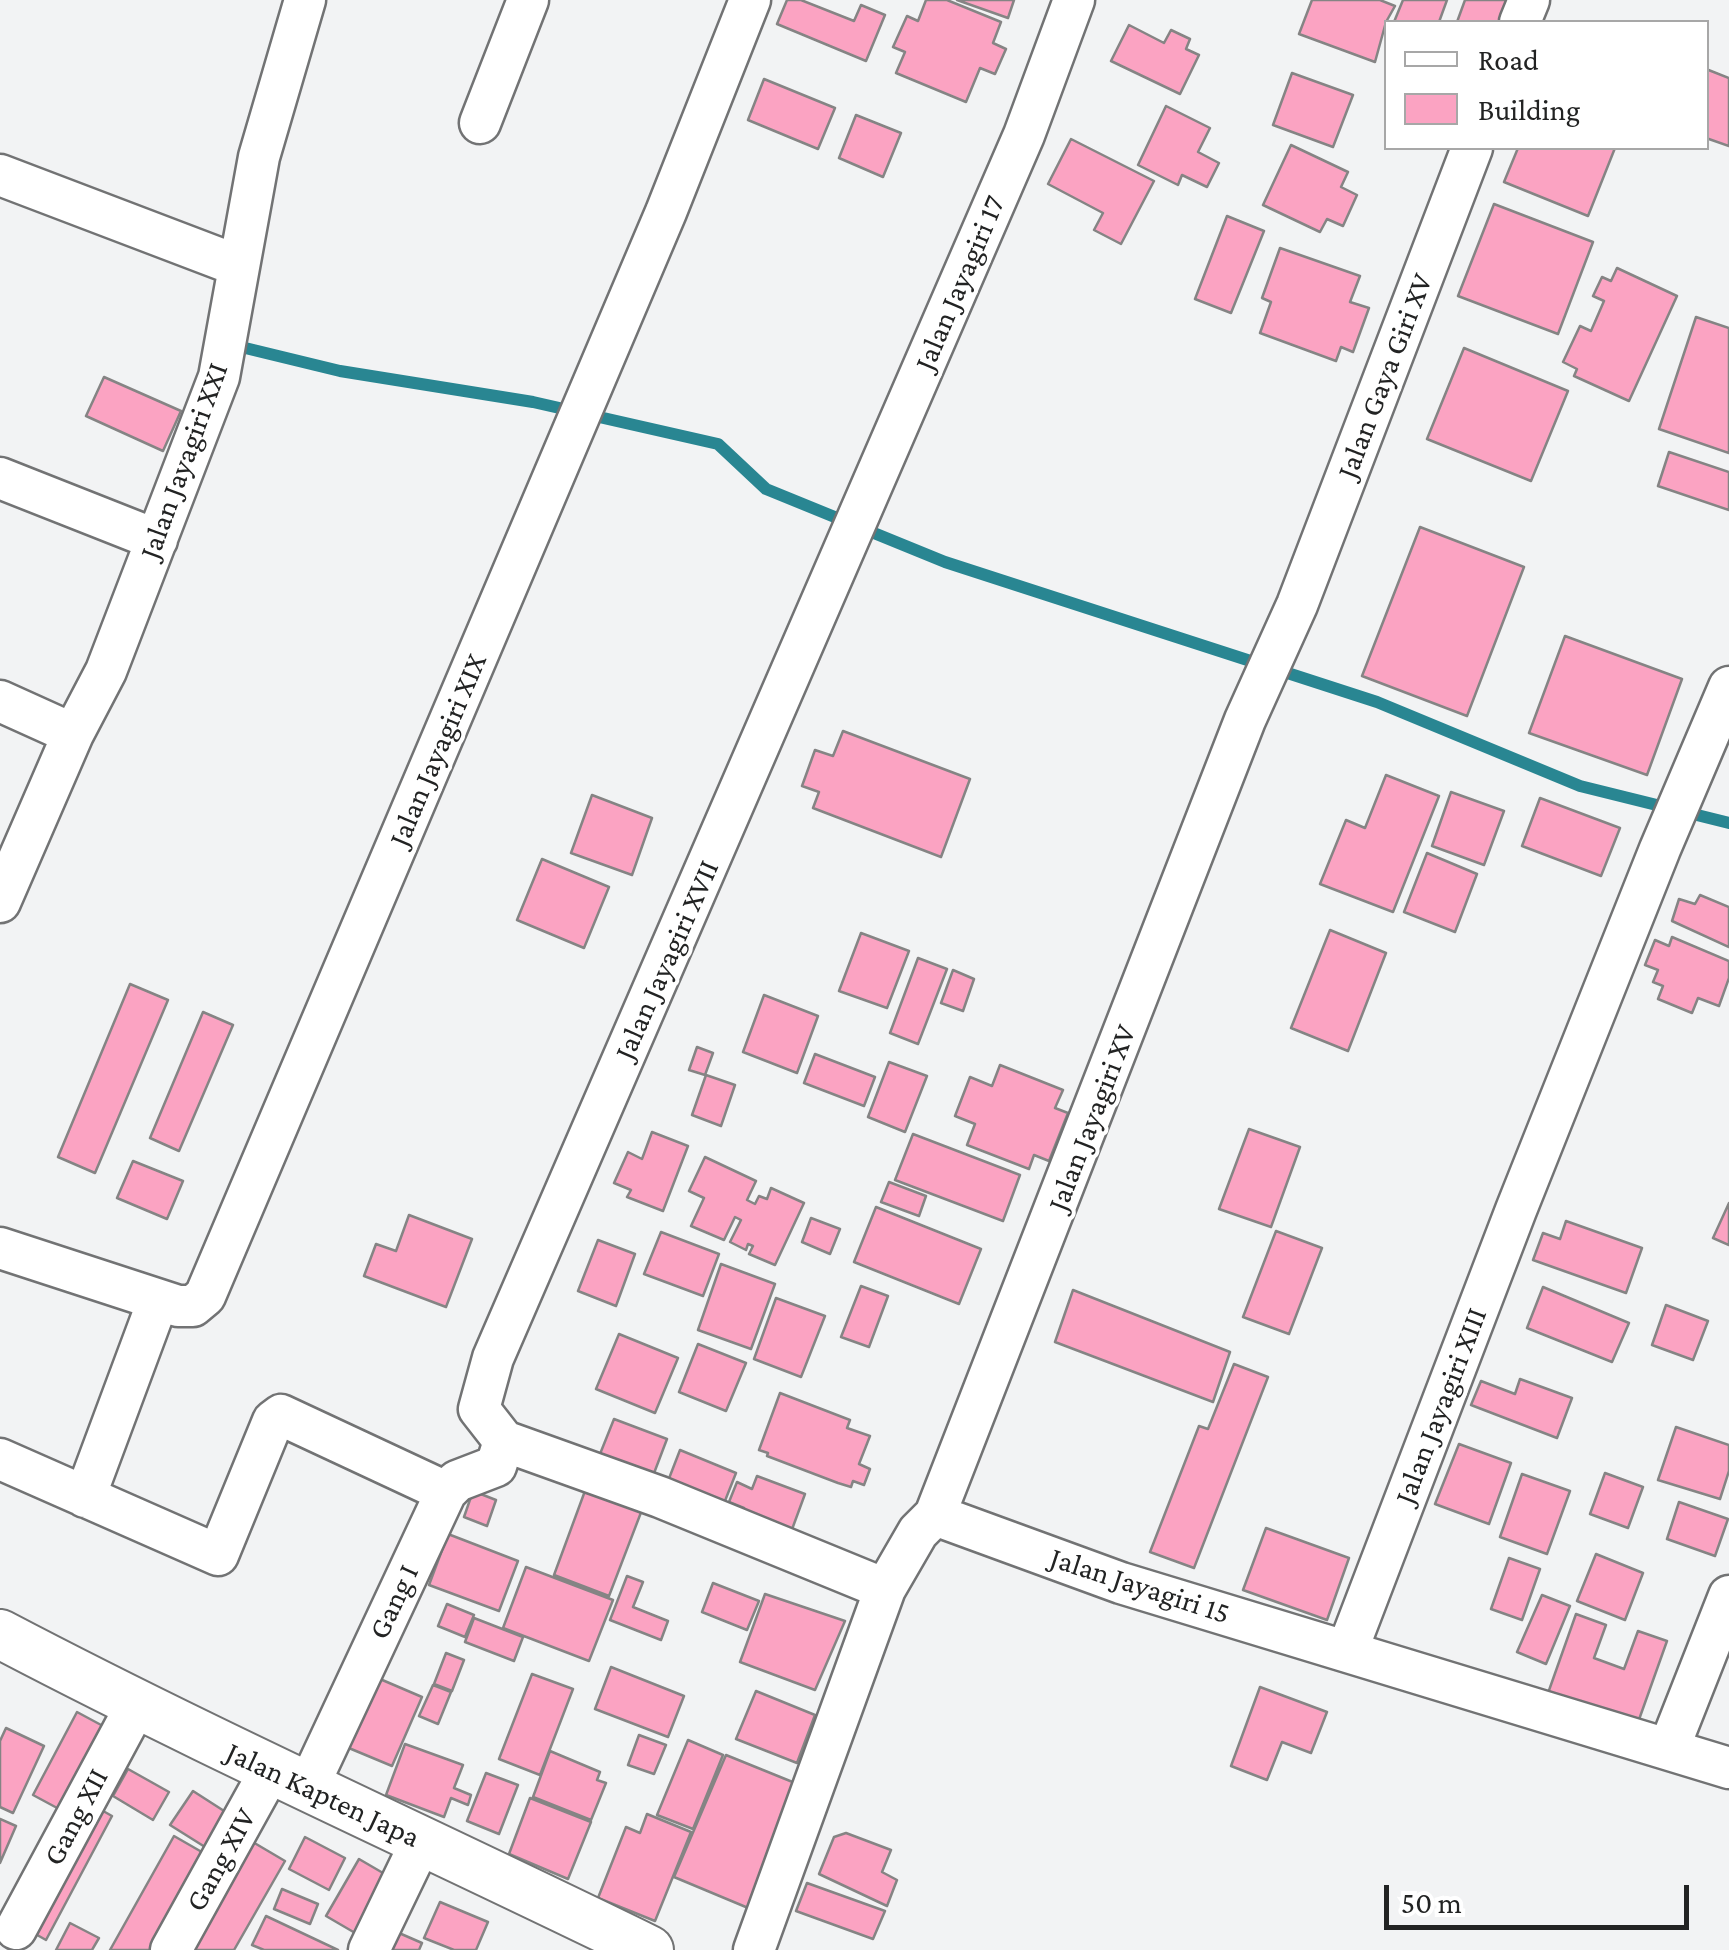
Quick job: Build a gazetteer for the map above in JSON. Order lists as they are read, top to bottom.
{
  "streets": {
    "street": [
      "Jalan Jayagiri 17",
      "Jalan Gaya Giri XV",
      "Jalan Jayagiri XXI",
      "Jalan Jayagiri XIX",
      "Jalan Jayagiri XVII",
      "Jalan Jayagiri XV",
      "Jalan Jayagiri XIII",
      "Jalan Jayagiri 15",
      "Gang I",
      "Jalan Kapten Japa",
      "Gang XII",
      "Gang XIV"
    ]
  },
  "crossings": [
    ["Jalan Jayagiri 17", "Jalan Jayagiri XVII"],
    ["Jalan Gaya Giri XV", "Jalan Jayagiri XV"],
    ["Jalan Jayagiri XV", "Jalan Jayagiri 15"],
    ["Jalan Jayagiri XIII", "Jalan Jayagiri 15"],
    ["Gang I", "Jalan Kapten Japa"],
    ["Gang I", "Gang XIV"],
    ["Jalan Kapten Japa", "Gang XII"],
    ["Jalan Kapten Japa", "Gang XIV"]
  ],
  "legend": ["Road", "Building"],
  "scale_bar": "50 m"
}
